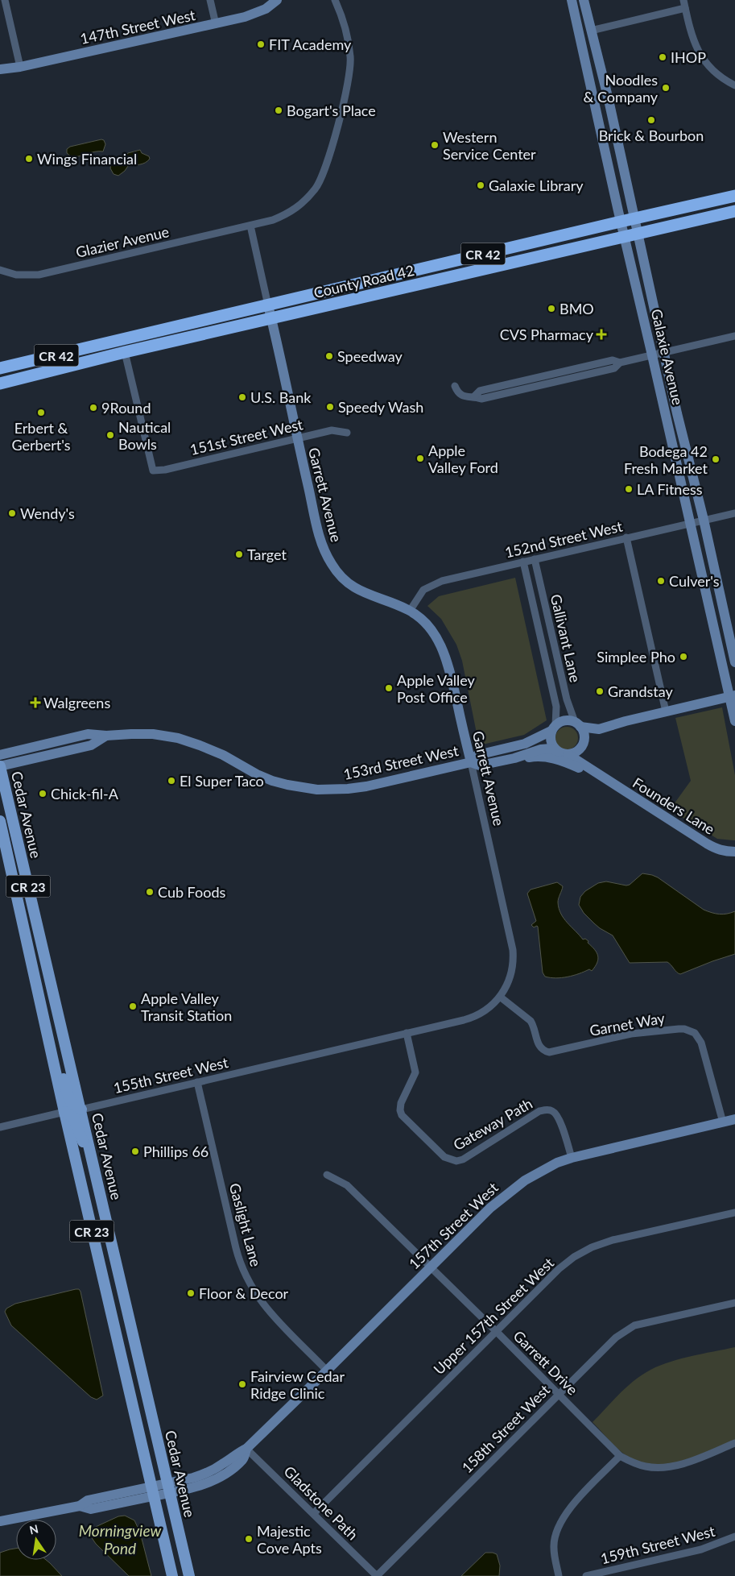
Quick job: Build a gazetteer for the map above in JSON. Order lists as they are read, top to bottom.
{
  "streets": {
    "highway": ["CR 42", "County Road 42"],
    "main road": ["Cedar Avenue", "CR 23"],
    "street": [
      "147th Street West",
      "Glazier Avenue",
      "Galaxie Avenue",
      "151st Street West",
      "Garrett Avenue",
      "152nd Street West",
      "Gallivant Lane",
      "153rd Street West",
      "Founders Lane",
      "Garnet Way",
      "155th Street West",
      "Gateway Path",
      "Gaslight Lane",
      "157th Street West",
      "Upper 157th Street West",
      "Garrett Drive",
      "158th Street West",
      "Gladstone Path",
      "159th Street West"
    ]
  },
  "crossings": [
    ["Glazier Avenue", "Garrett Avenue"],
    ["County Road 42", "Galaxie Avenue"],
    ["County Road 42", "151st Street West"],
    ["County Road 42", "Garrett Avenue"],
    ["Galaxie Avenue", "152nd Street West"],
    ["151st Street West", "Garrett Avenue"],
    ["Garrett Avenue", "152nd Street West"],
    ["Garrett Avenue", "153rd Street West"],
    ["Garrett Avenue", "Garnet Way"],
    ["Garrett Avenue", "155th Street West"],
    ["Garrett Avenue", "Gateway Path"],
    ["152nd Street West", "Gallivant Lane"],
    ["Gallivant Lane", "153rd Street West"],
    ["Gallivant Lane", "Founders Lane"],
    ["153rd Street West", "Founders Lane"],
    ["153rd Street West", "Cedar Avenue"],
    ["Cedar Avenue", "155th Street West"],
    ["Cedar Avenue", "157th Street West"],
    ["Garnet Way", "157th Street West"],
    ["155th Street West", "Gaslight Lane"],
    ["Gateway Path", "157th Street West"],
    ["Gaslight Lane", "157th Street West"],
    ["157th Street West", "Garrett Drive"],
    ["157th Street West", "Gladstone Path"],
    ["Upper 157th Street West", "Garrett Drive"],
    ["Upper 157th Street West", "Gladstone Path"],
    ["Garrett Drive", "158th Street West"],
    ["158th Street West", "Gladstone Path"]
  ],
  "water": ["Morningview Pond"],
  "places": {
    "other": [
      "FIT Academy",
      "IHOP",
      "Noodles & Company",
      "Bogart's Place",
      "Brick & Bourbon",
      "Western Service Center",
      "Wings Financial",
      "Galaxie Library",
      "BMO",
      "Speedway",
      "U.S. Bank",
      "Speedy Wash",
      "9Round",
      "Erbert & Gerbert's",
      "Nautical Bowls",
      "Apple Valley Ford",
      "Bodega 42 Fresh Market",
      "LA Fitness",
      "Wendy's",
      "Target",
      "Culver's",
      "Simplee Pho",
      "Apple Valley Post Office",
      "Grandstay",
      "El Super Taco",
      "Chick-fil-A",
      "Cub Foods",
      "Apple Valley Transit Station",
      "Phillips 66",
      "Floor & Decor",
      "Fairview Cedar Ridge Clinic",
      "Majestic Cove Apts"
    ],
    "health": ["CVS Pharmacy", "Walgreens"]
  },
  "north": "top"
}
